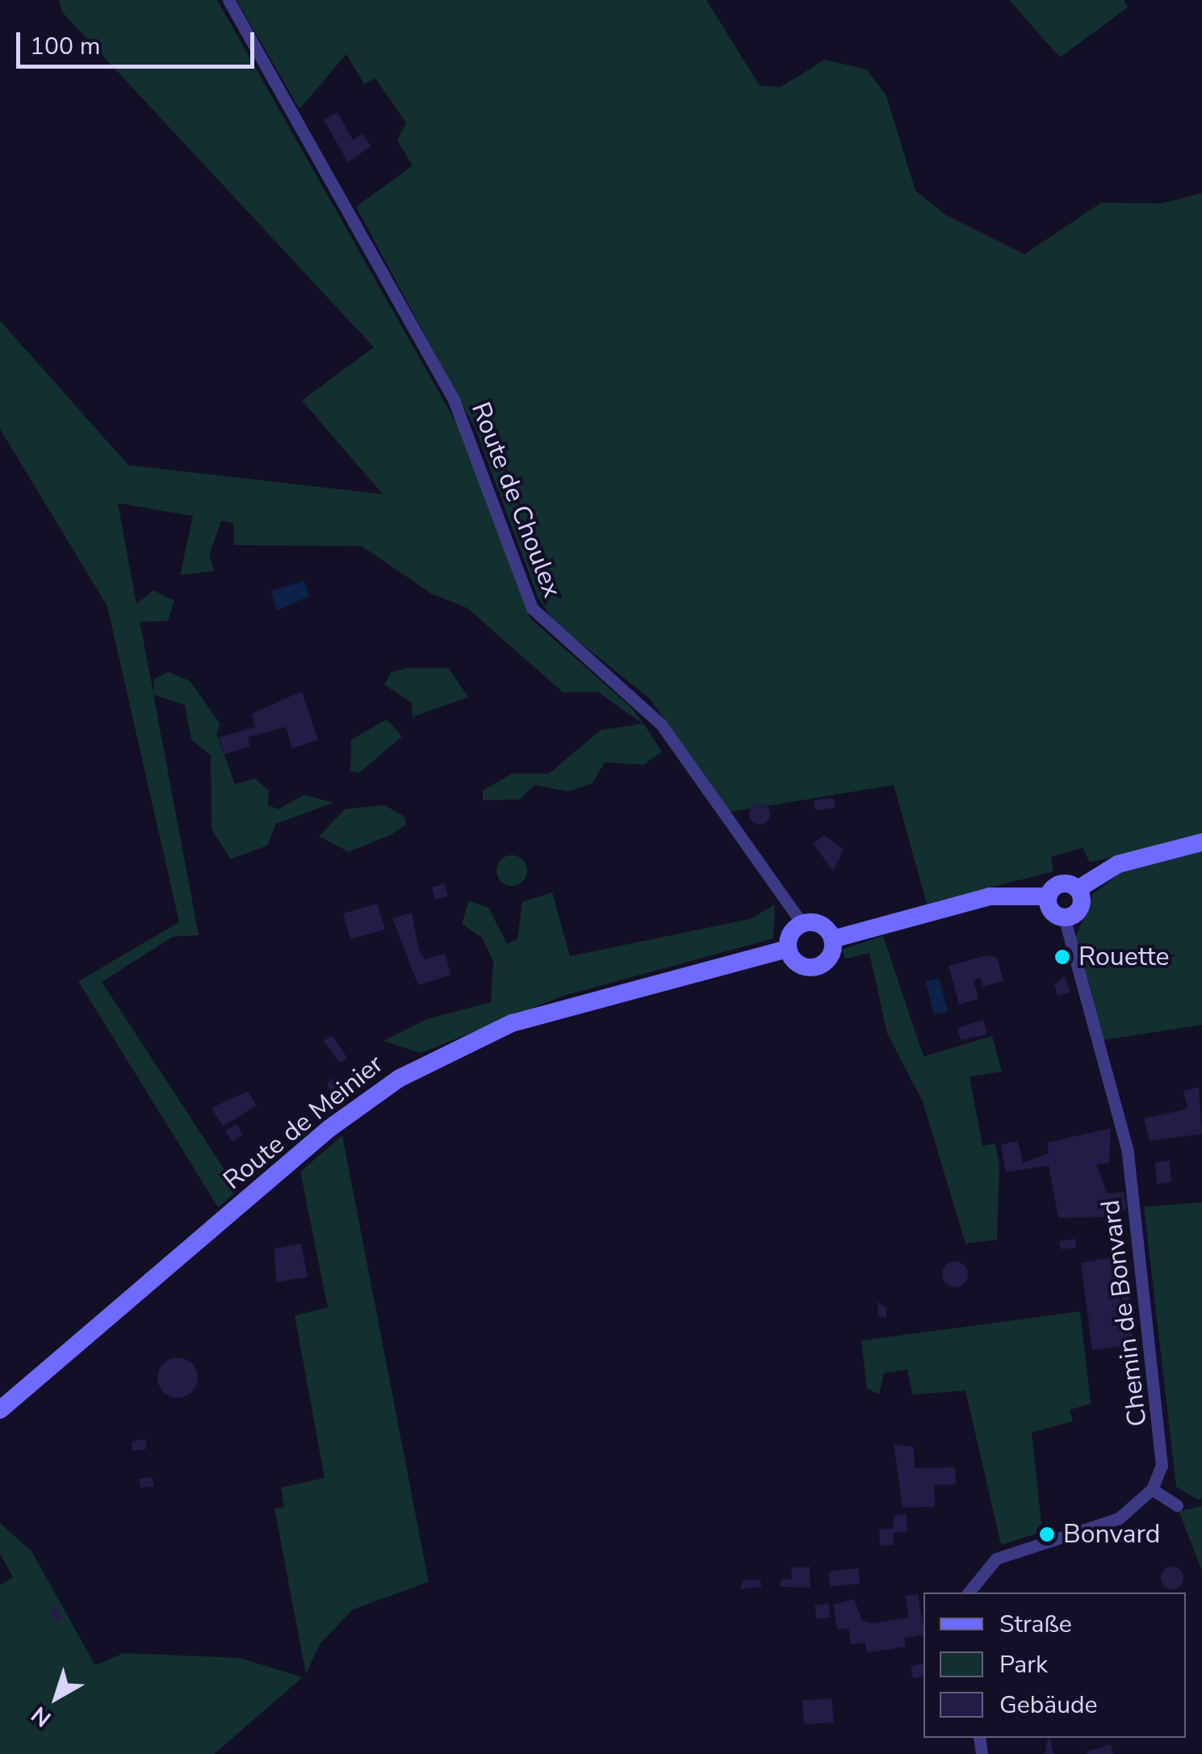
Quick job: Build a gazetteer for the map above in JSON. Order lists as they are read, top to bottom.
{
  "streets": {
    "street": ["Route de Choulex", "Route de Meinier", "Chemin de Bonvard"]
  },
  "crossings": [
    ["Route de Choulex", "Route de Meinier"]
  ],
  "places": ["Rouette", "Bonvard"],
  "legend": ["Straße", "Park", "Gebäude"],
  "scale_bar": "100 m",
  "north": "bottom left"
}
